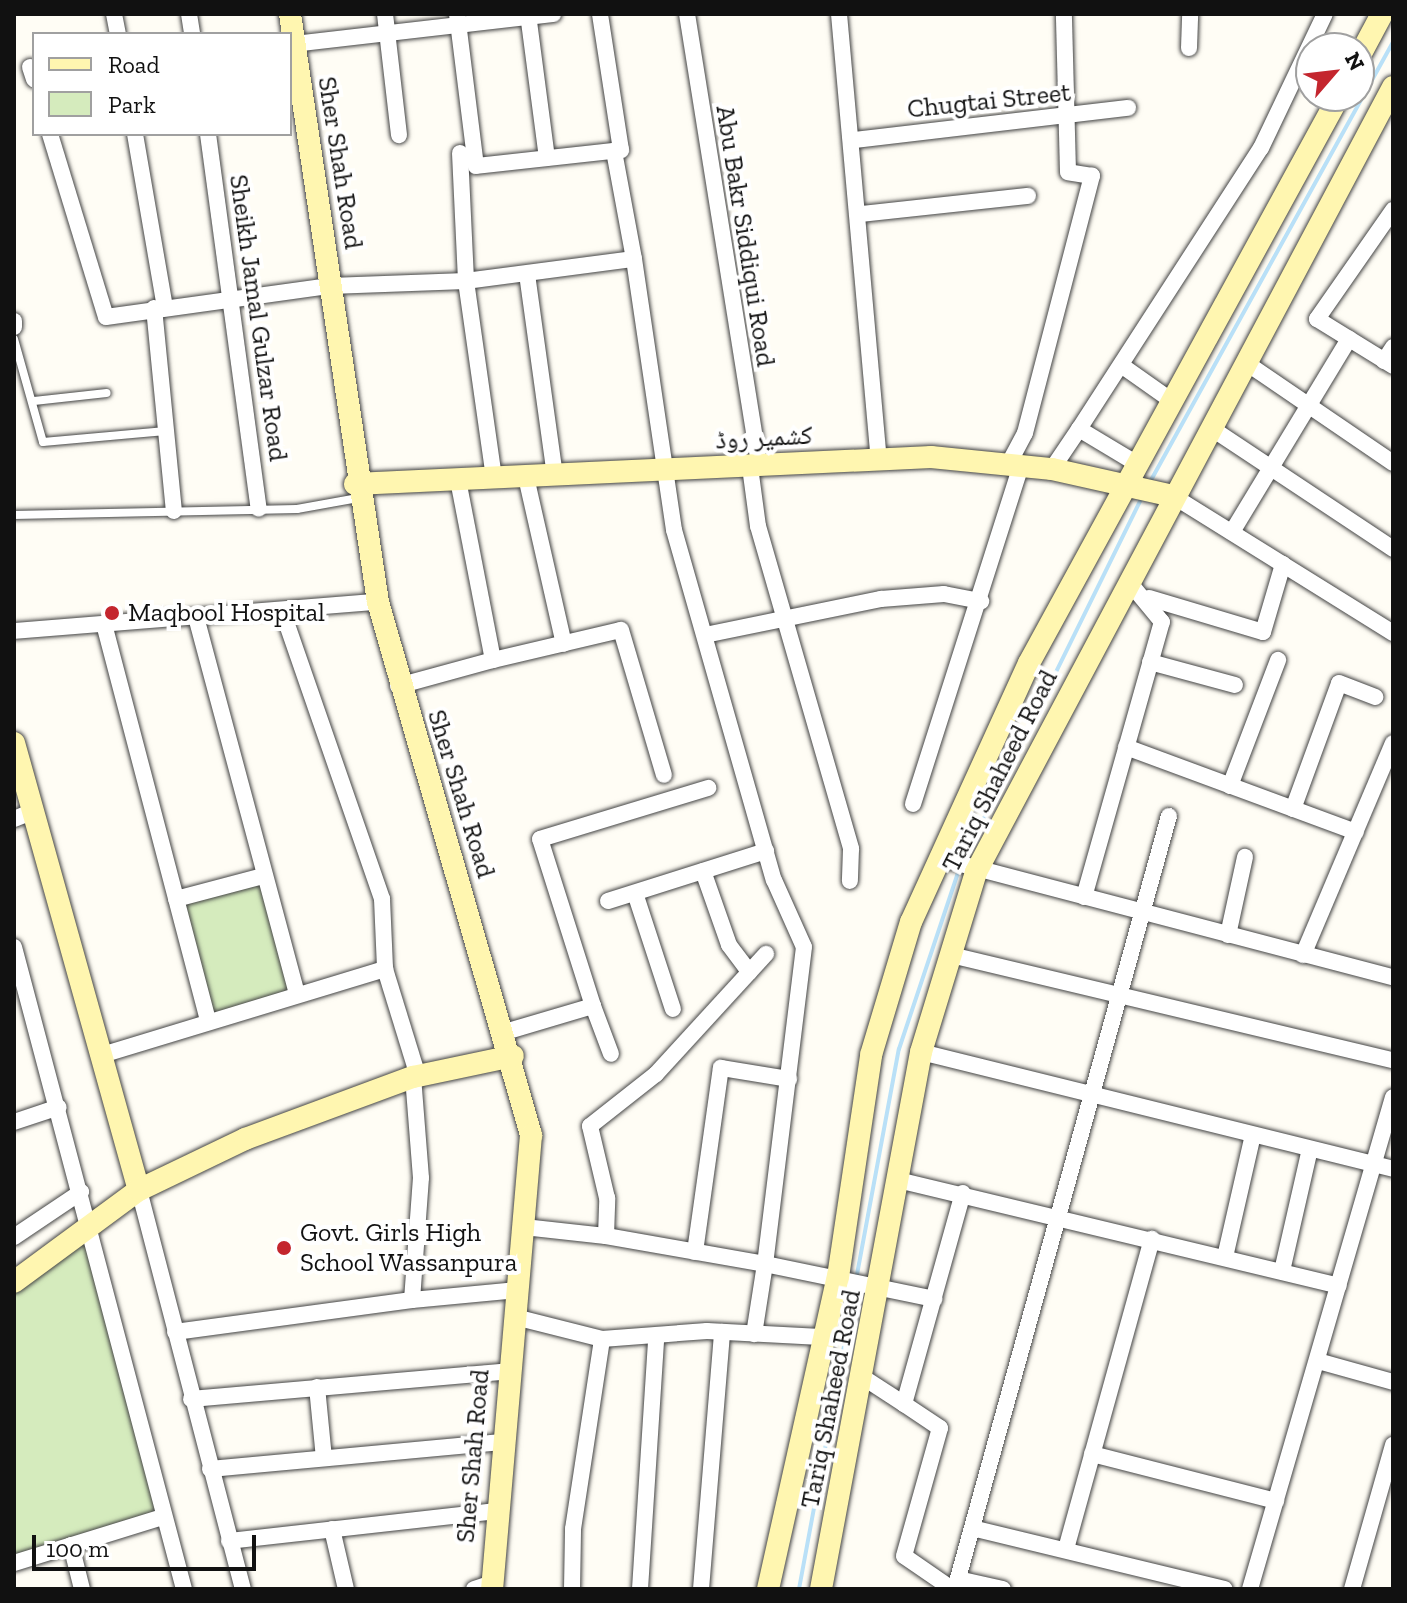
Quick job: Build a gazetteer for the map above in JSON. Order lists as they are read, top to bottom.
{
  "streets": {
    "main road": ["Sher Shah Road", "کشمیر روڈ", "Tariq Shaheed Road"],
    "street": ["Chugtai Street", "Abu Bakr Siddiqui Road", "Sheikh Jamal Gulzar Road"]
  },
  "crossings": [
    ["Sher Shah Road", "کشمیر روڈ"],
    ["Abu Bakr Siddiqui Road", "کشمیر روڈ"],
    ["کشمیر روڈ", "Tariq Shaheed Road"]
  ],
  "places": ["Maqbool Hospital", "Govt. Girls High School Wassanpura"],
  "legend": ["Road", "Park"],
  "scale_bar": "100 m",
  "north": "top right"
}
